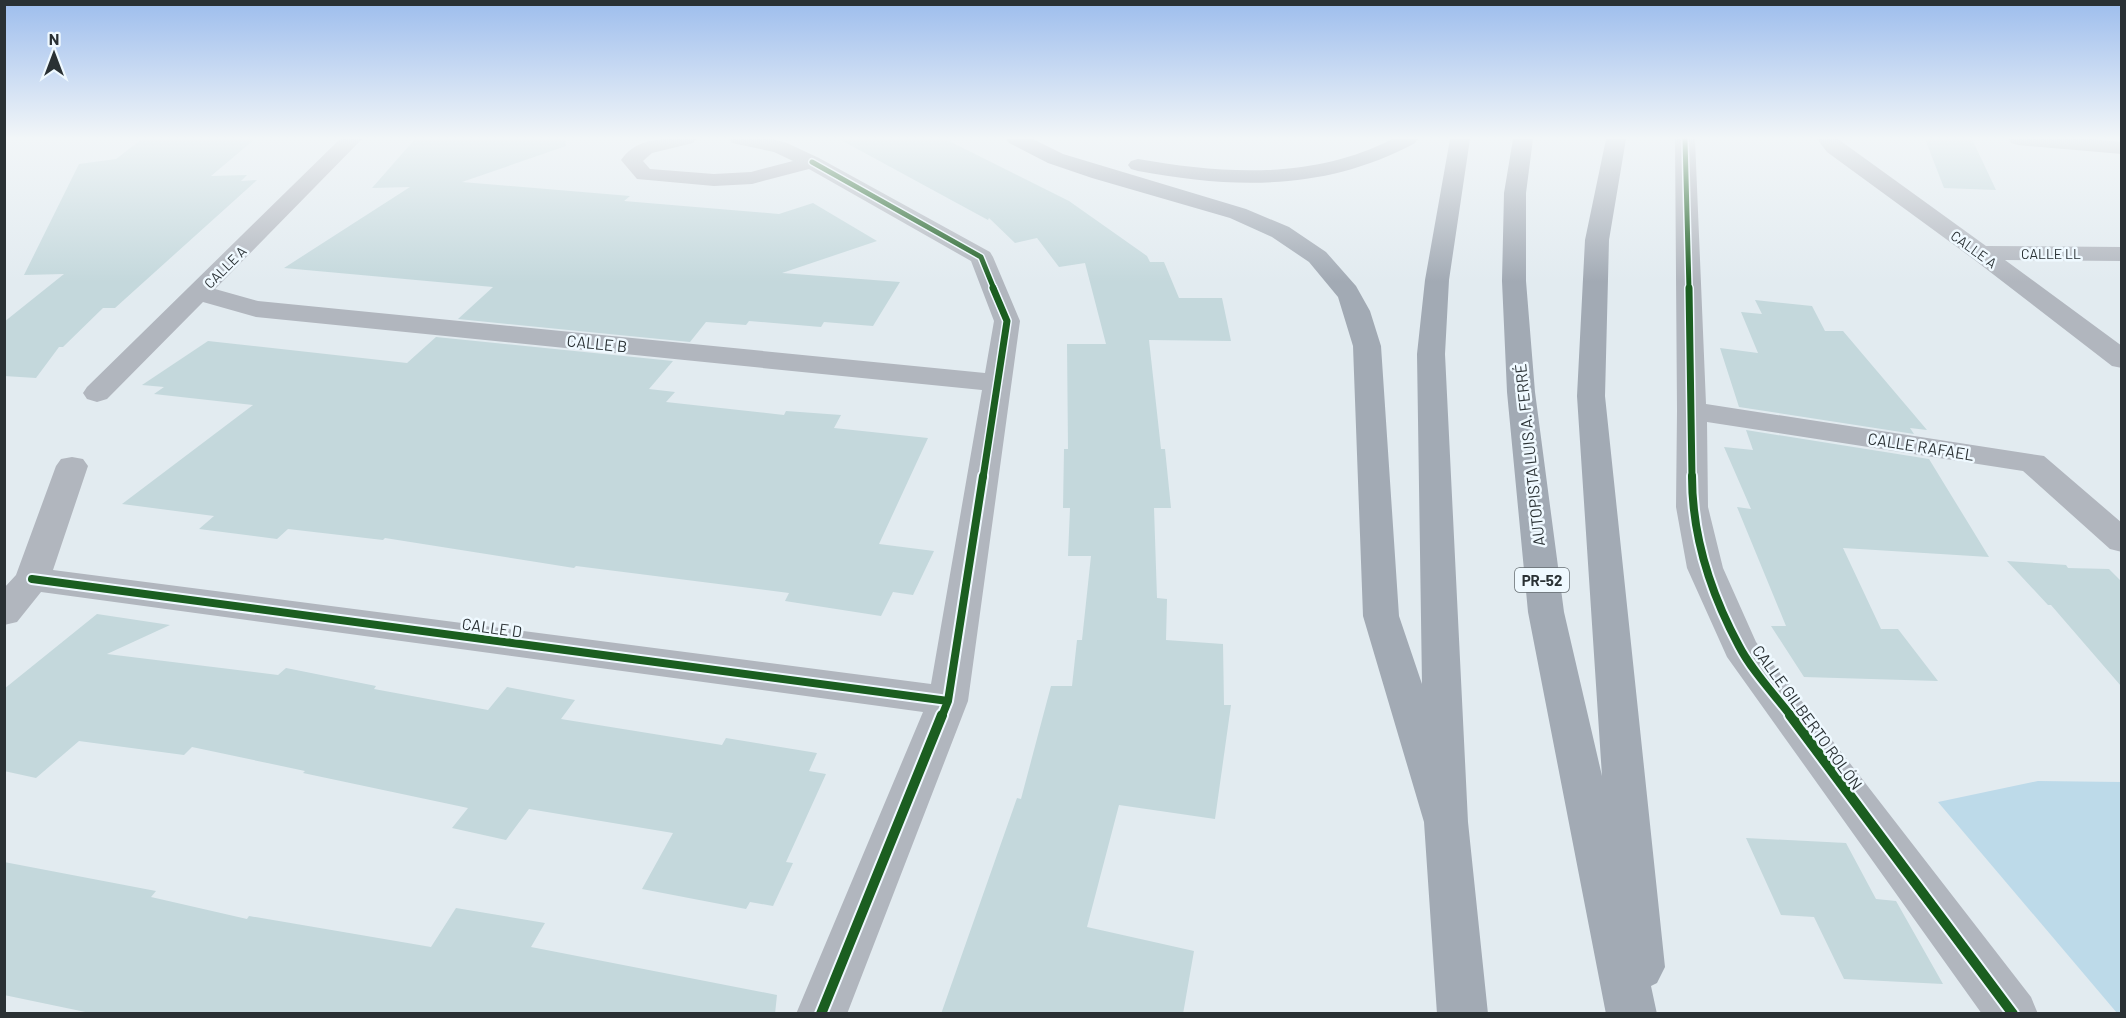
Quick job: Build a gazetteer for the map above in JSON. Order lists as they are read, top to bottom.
{
  "streets": {
    "highway": ["AUTOPISTA LUIS A. FERRÉ", "PR-52"],
    "street": [
      "CALLE A",
      "CALLE LL",
      "CALLE B",
      "CALLE RAFAEL",
      "CALLE D",
      "CALLE GILBERTO ROLÓN"
    ]
  },
  "crossings": [
    ["CALLE A", "CALLE LL"],
    ["CALLE A", "CALLE B"],
    ["CALLE RAFAEL", "CALLE GILBERTO ROLÓN"]
  ],
  "north": "top"
}
